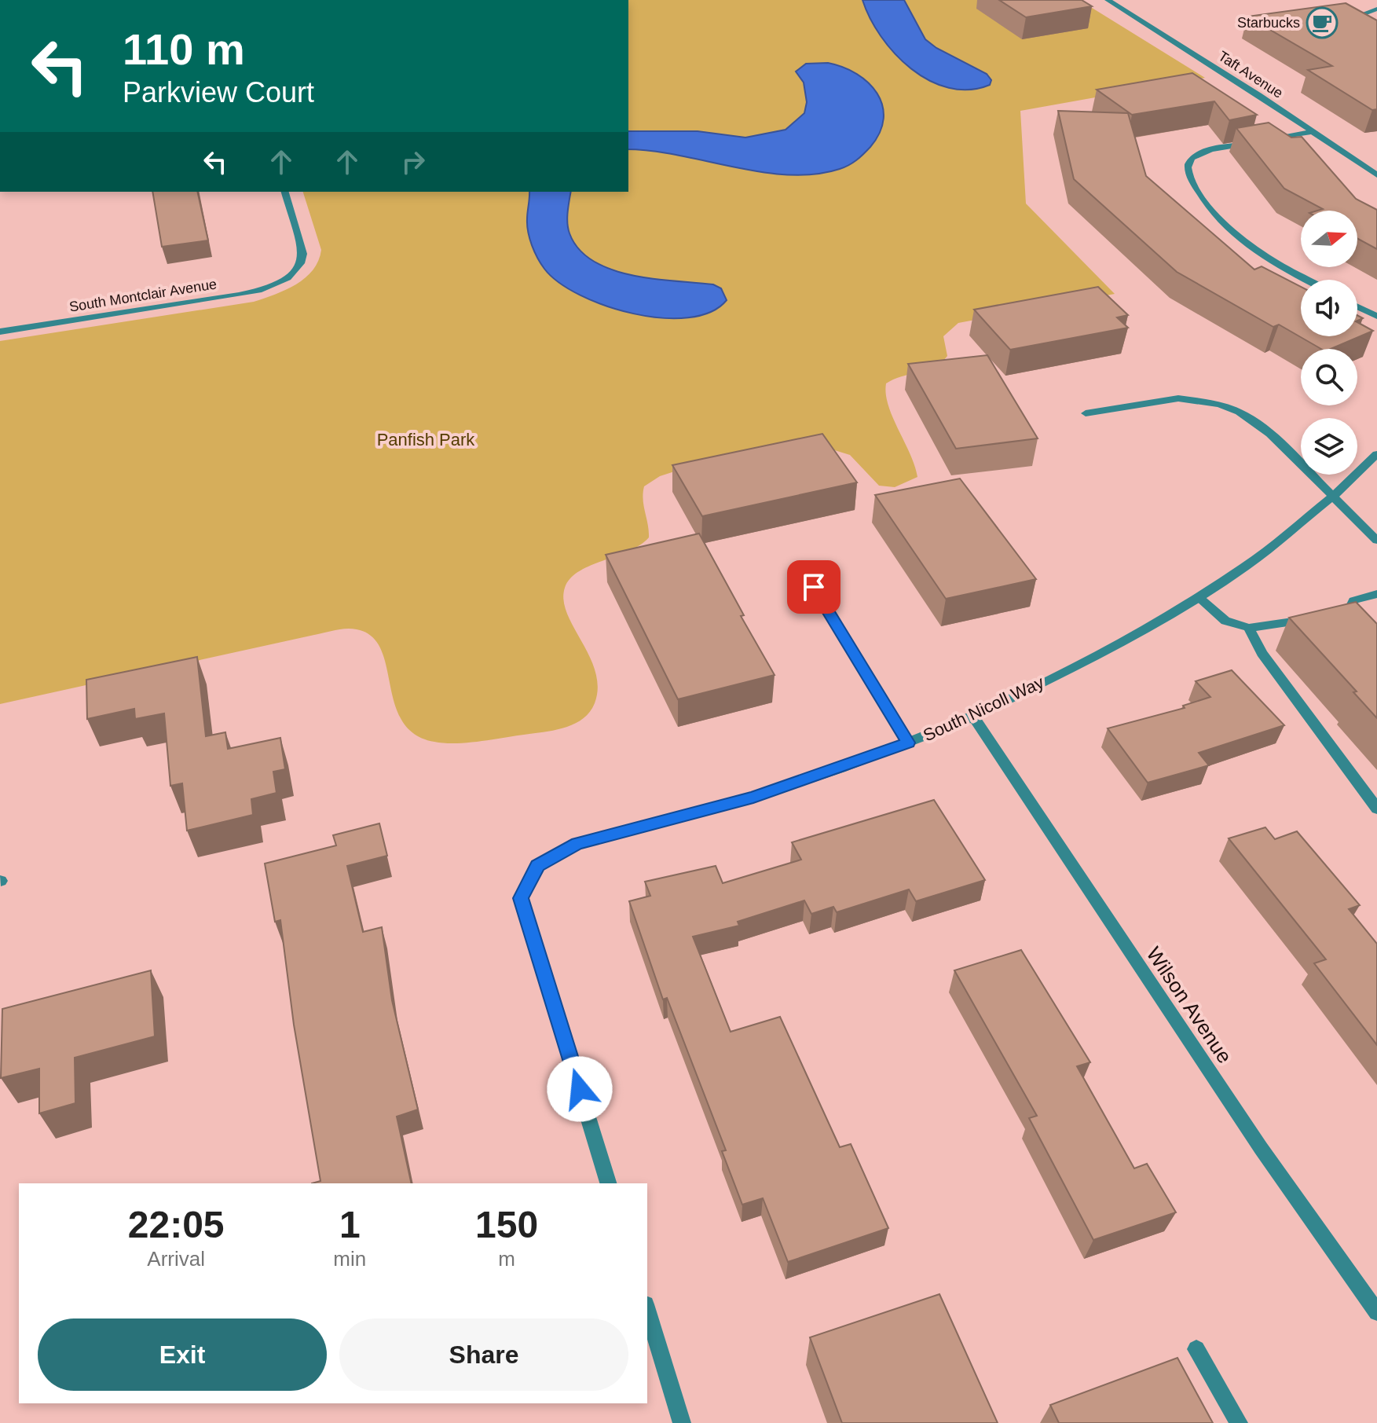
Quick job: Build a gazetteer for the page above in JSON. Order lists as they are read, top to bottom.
{
  "streets": {
    "street": [
      "Taft Avenue",
      "South Montclair Avenue",
      "South Nicoll Way",
      "Wilson Avenue"
    ]
  },
  "crossings": [
    ["South Nicoll Way", "Wilson Avenue"]
  ],
  "parks": ["Panfish Park"],
  "places": {
    "cafe": ["Starbucks"]
  },
  "north": "right",
  "page": {
    "turn": ["110 m", "Parkview Court"],
    "eta": [
      "22:05",
      "Arrival",
      "1",
      "min",
      "150",
      "m"
    ],
    "buttons": ["Exit", "Share"]
  }
}
